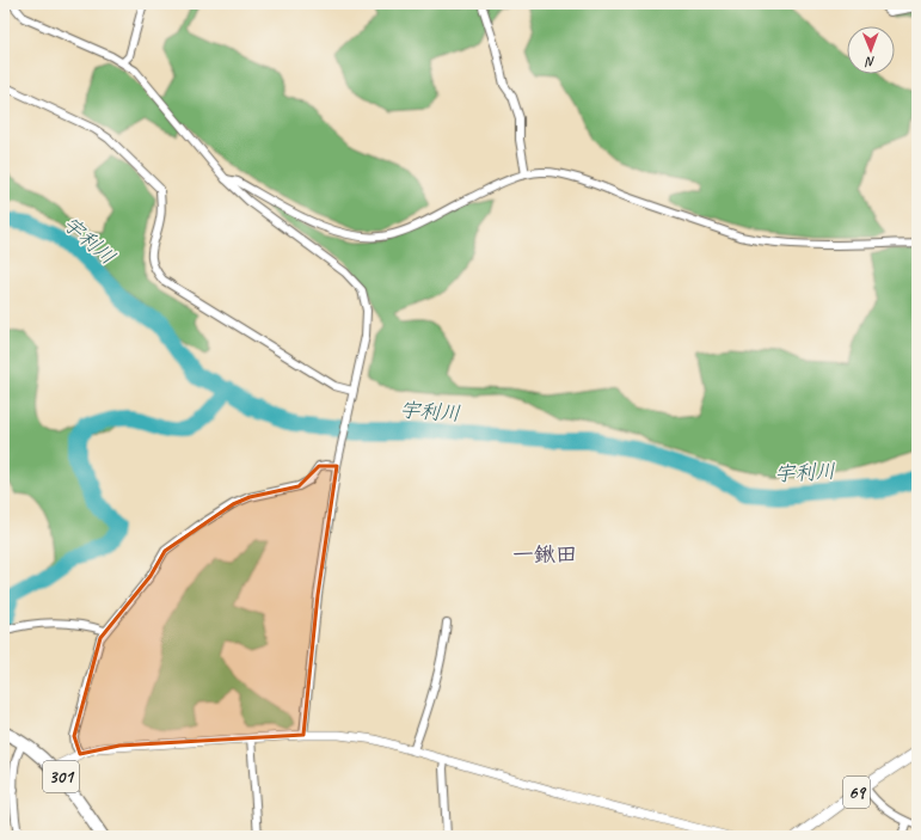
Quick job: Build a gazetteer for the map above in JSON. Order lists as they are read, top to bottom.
{
  "streets": {
    "highway": ["301"],
    "main road": ["69"]
  },
  "districts": ["一鍬田"],
  "water": ["宇利川"],
  "north": "bottom"
}
